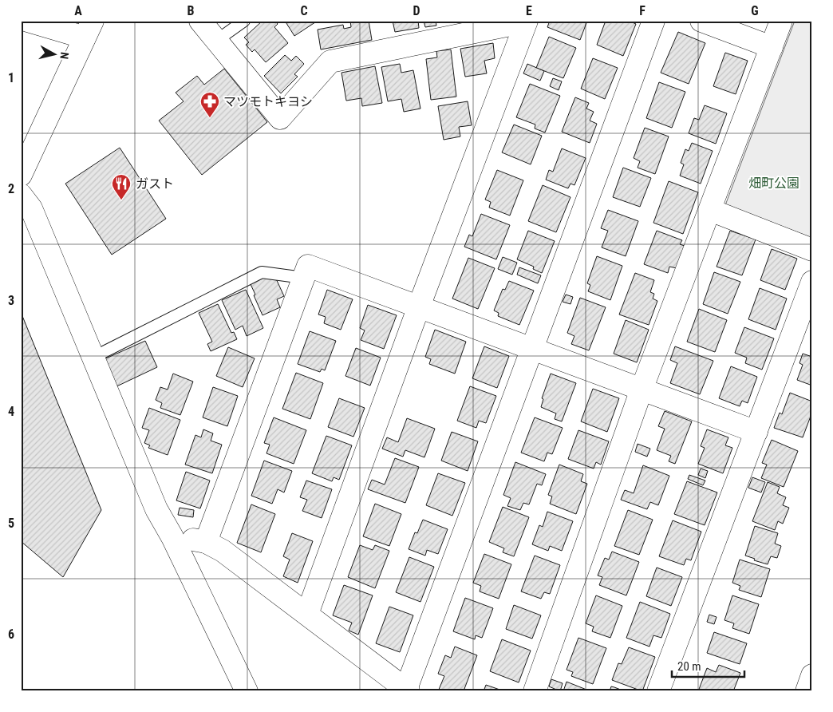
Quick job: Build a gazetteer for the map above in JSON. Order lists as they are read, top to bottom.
{
  "parks": ["畑町公園"],
  "places": {
    "pharmacy": ["マツモトキヨシ"],
    "restaurant": ["ガスト"]
  },
  "scale_bar": "20 m",
  "north": "right",
  "grid": {
    "columns": [
      "A",
      "B",
      "C",
      "D",
      "E",
      "F",
      "G"
    ],
    "rows": [
      "1",
      "2",
      "3",
      "4",
      "5",
      "6"
    ]
  }
}
